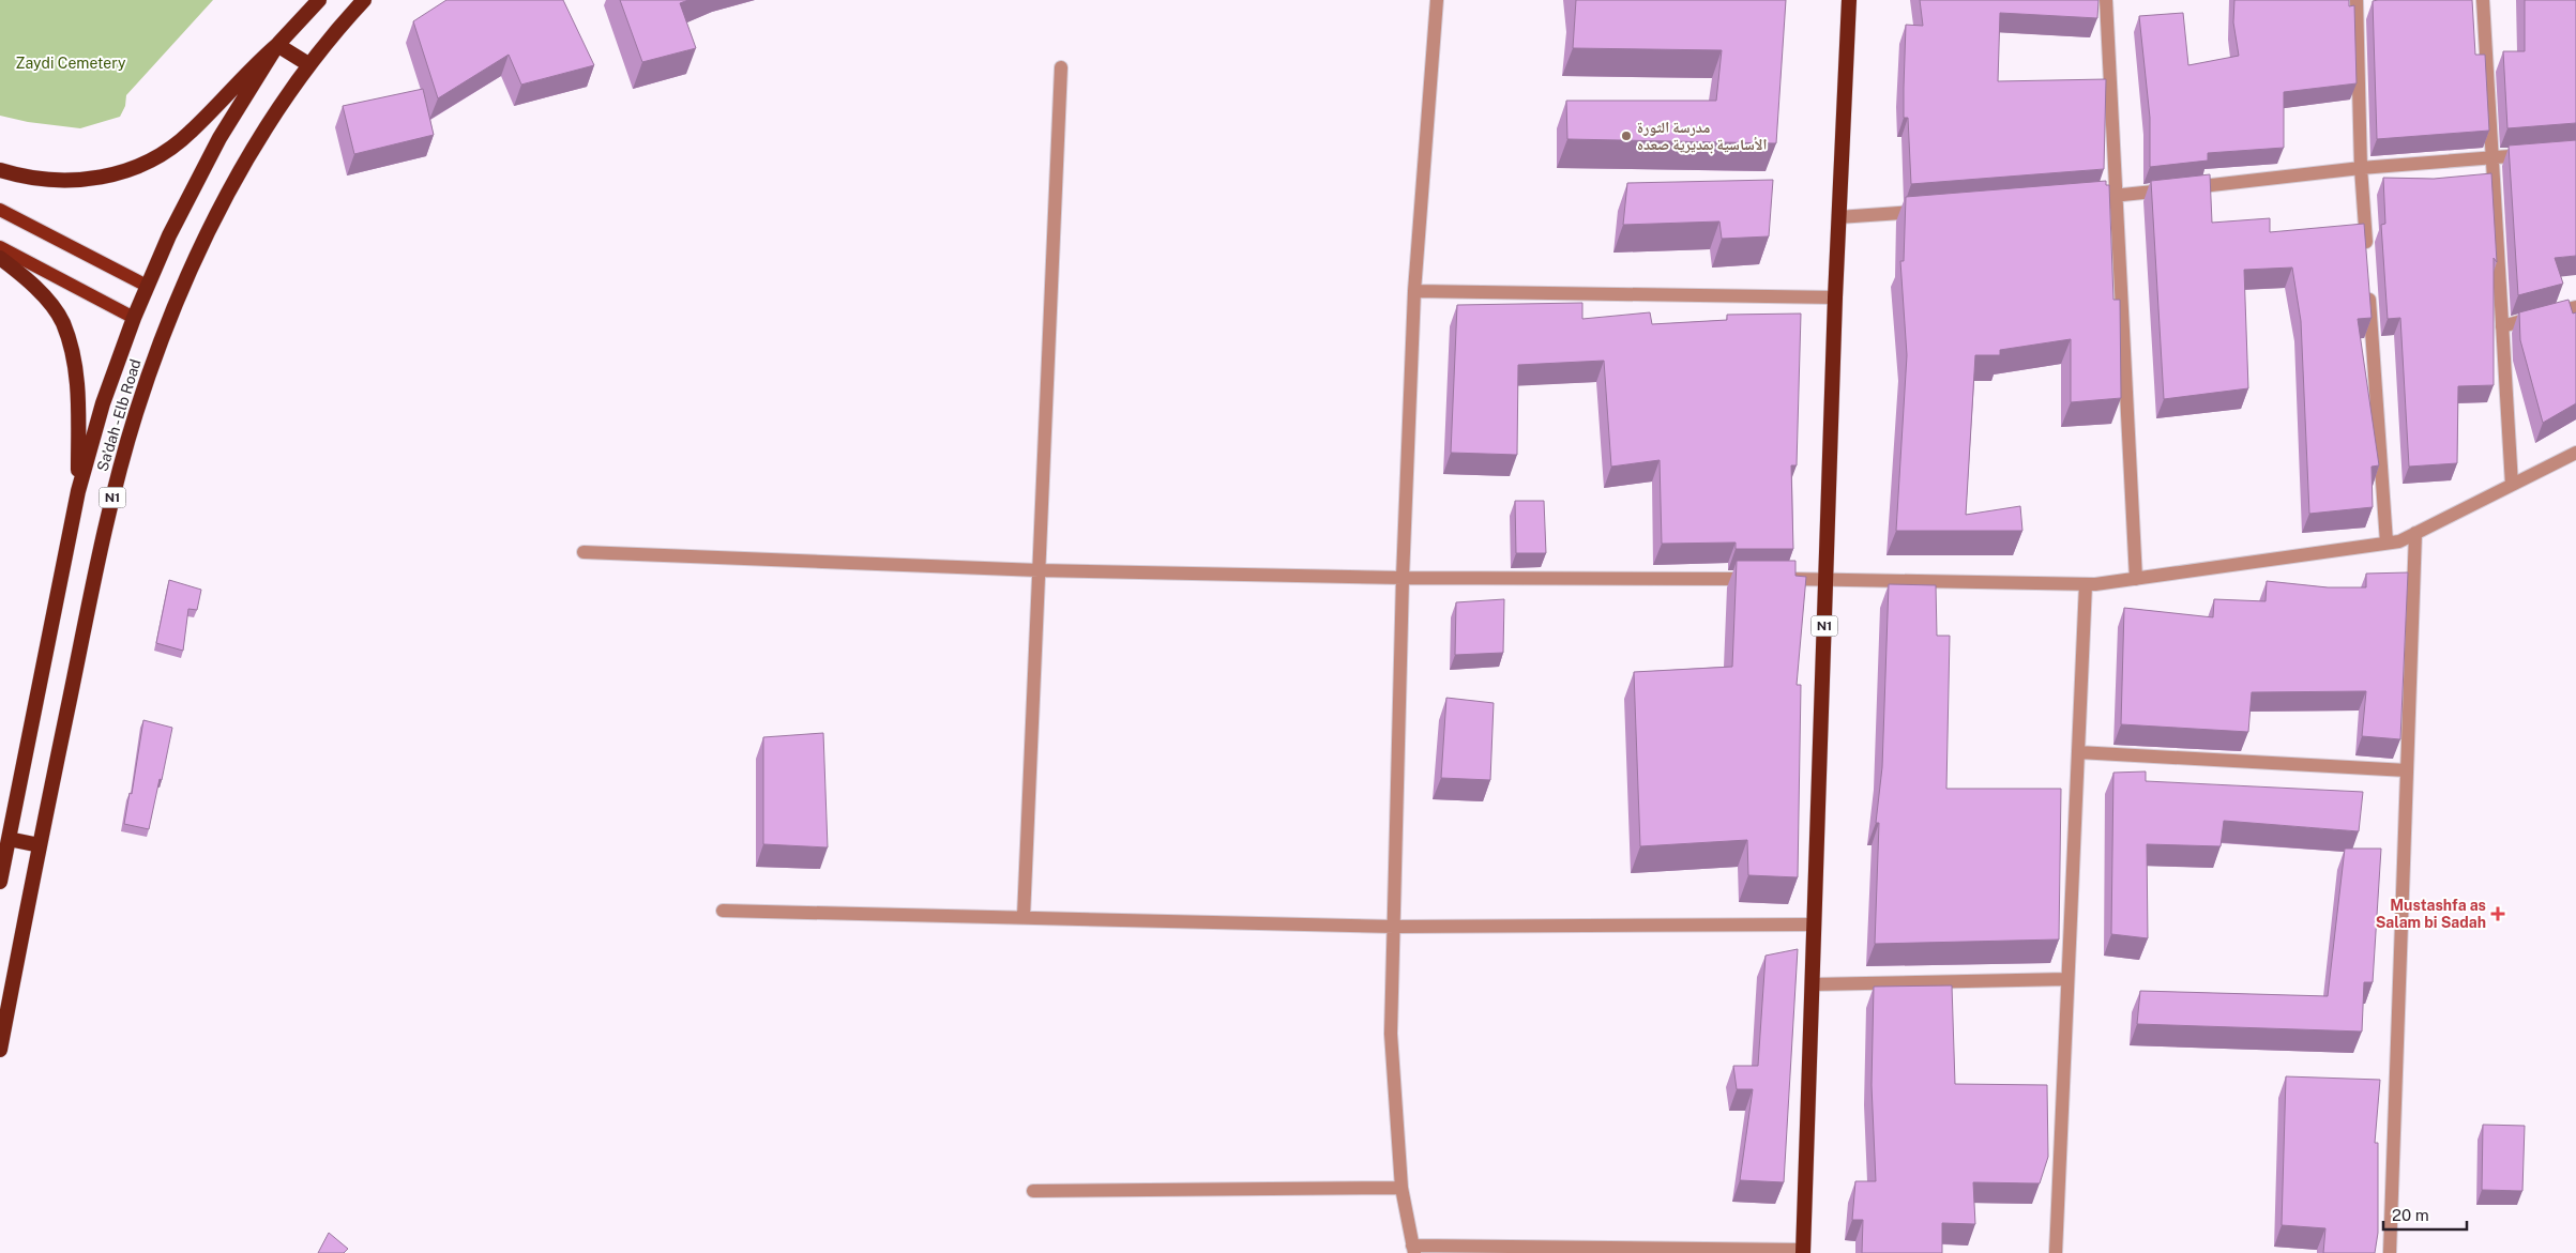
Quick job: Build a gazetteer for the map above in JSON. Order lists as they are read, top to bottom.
{
  "streets": {
    "highway": ["Sa'dah - Elb Road", "N1"]
  },
  "parks": ["Zaydi Cemetery"],
  "places": {
    "other": ["مدرسة الثورة الأساسية بمديرية صعده"],
    "health": ["Mustashfa as Salam bi Sadah"]
  },
  "scale_bar": "20 m"
}
